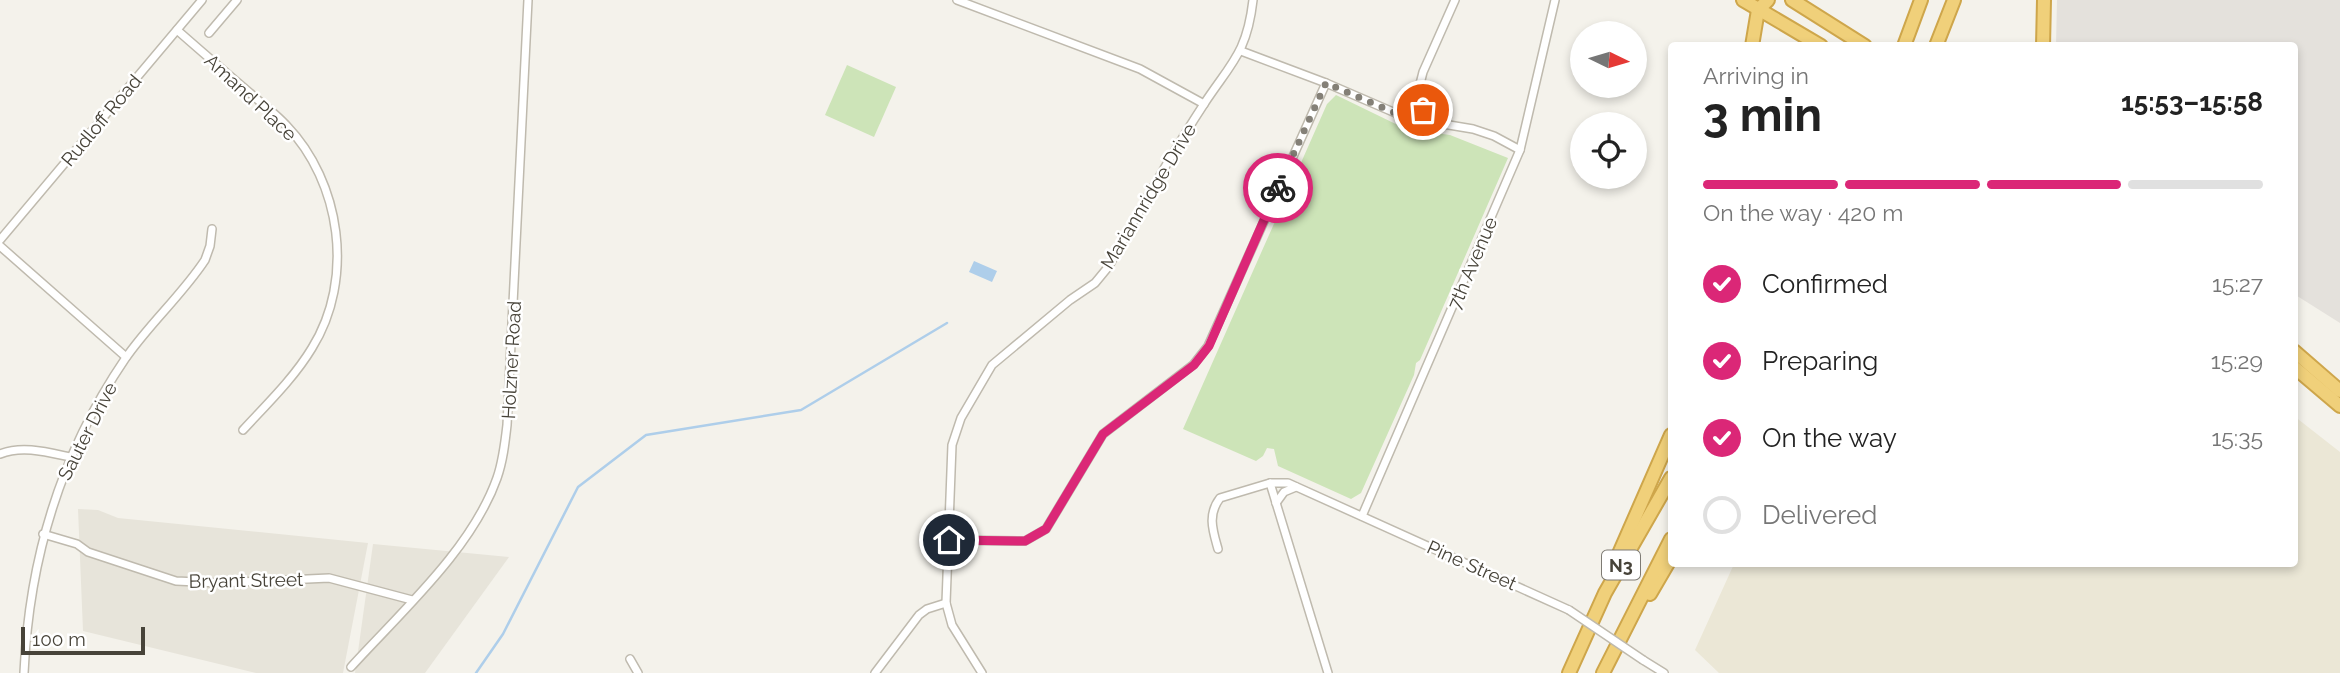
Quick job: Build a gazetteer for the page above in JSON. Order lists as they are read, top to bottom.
{
  "streets": {
    "highway": ["N3"],
    "street": [
      "Amand Place",
      "Rudloff Road",
      "Mariannridge Drive",
      "7th Avenue",
      "Holzner Road",
      "Sauter Drive",
      "Pine Street",
      "Bryant Street"
    ]
  },
  "crossings": [
    ["Amand Place", "Rudloff Road"],
    ["7th Avenue", "Pine Street"],
    ["Holzner Road", "Bryant Street"],
    ["Sauter Drive", "Bryant Street"]
  ],
  "scale_bar": "100 m",
  "north": "right",
  "page": {
    "heading": ["3 min", "Arriving in", "15:53–15:58"],
    "bar": "On the way · 420 m",
    "list": [
      ["Confirmed", "15:27"],
      ["Preparing", "15:29"],
      ["On the way", "15:35"],
      "Delivered"
    ],
    "scale": "100 m"
  }
}
